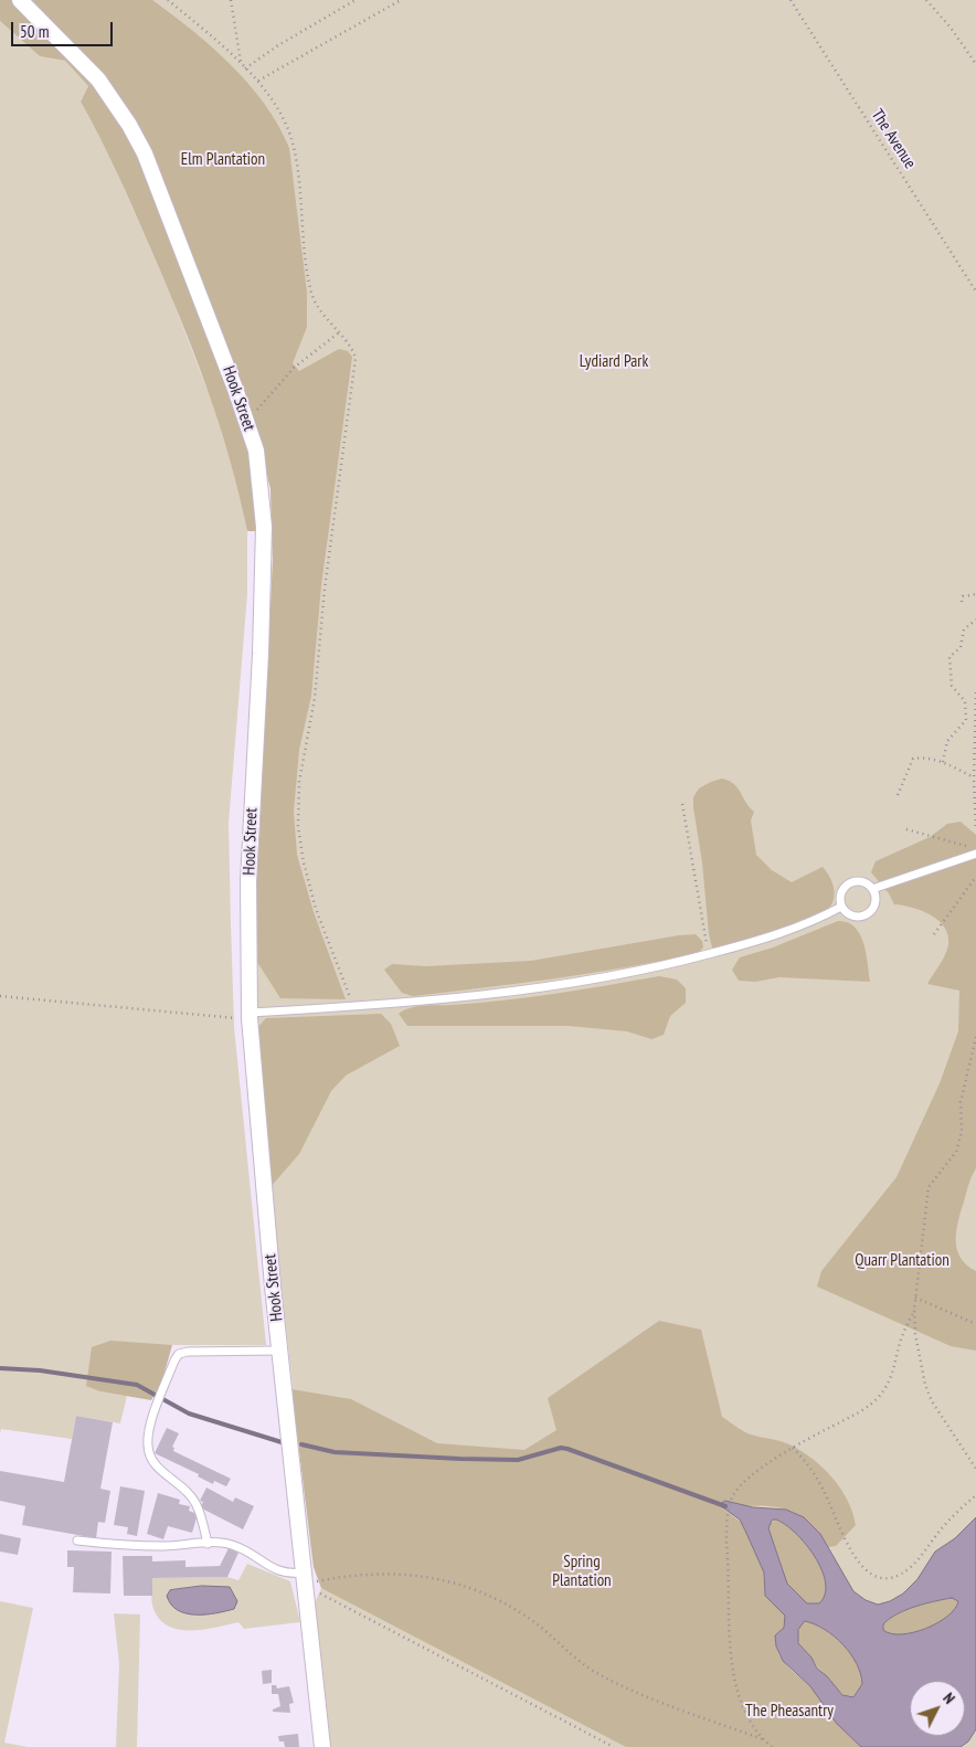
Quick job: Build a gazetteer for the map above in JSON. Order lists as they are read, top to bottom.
{
  "streets": {
    "street": ["Hook Street"],
    "path": ["The Avenue"]
  },
  "parks": [
    "Elm Plantation",
    "Lydiard Park",
    "Quarr Plantation",
    "Spring Plantation",
    "The Pheasantry"
  ],
  "scale_bar": "50 m",
  "north": "top right"
}
